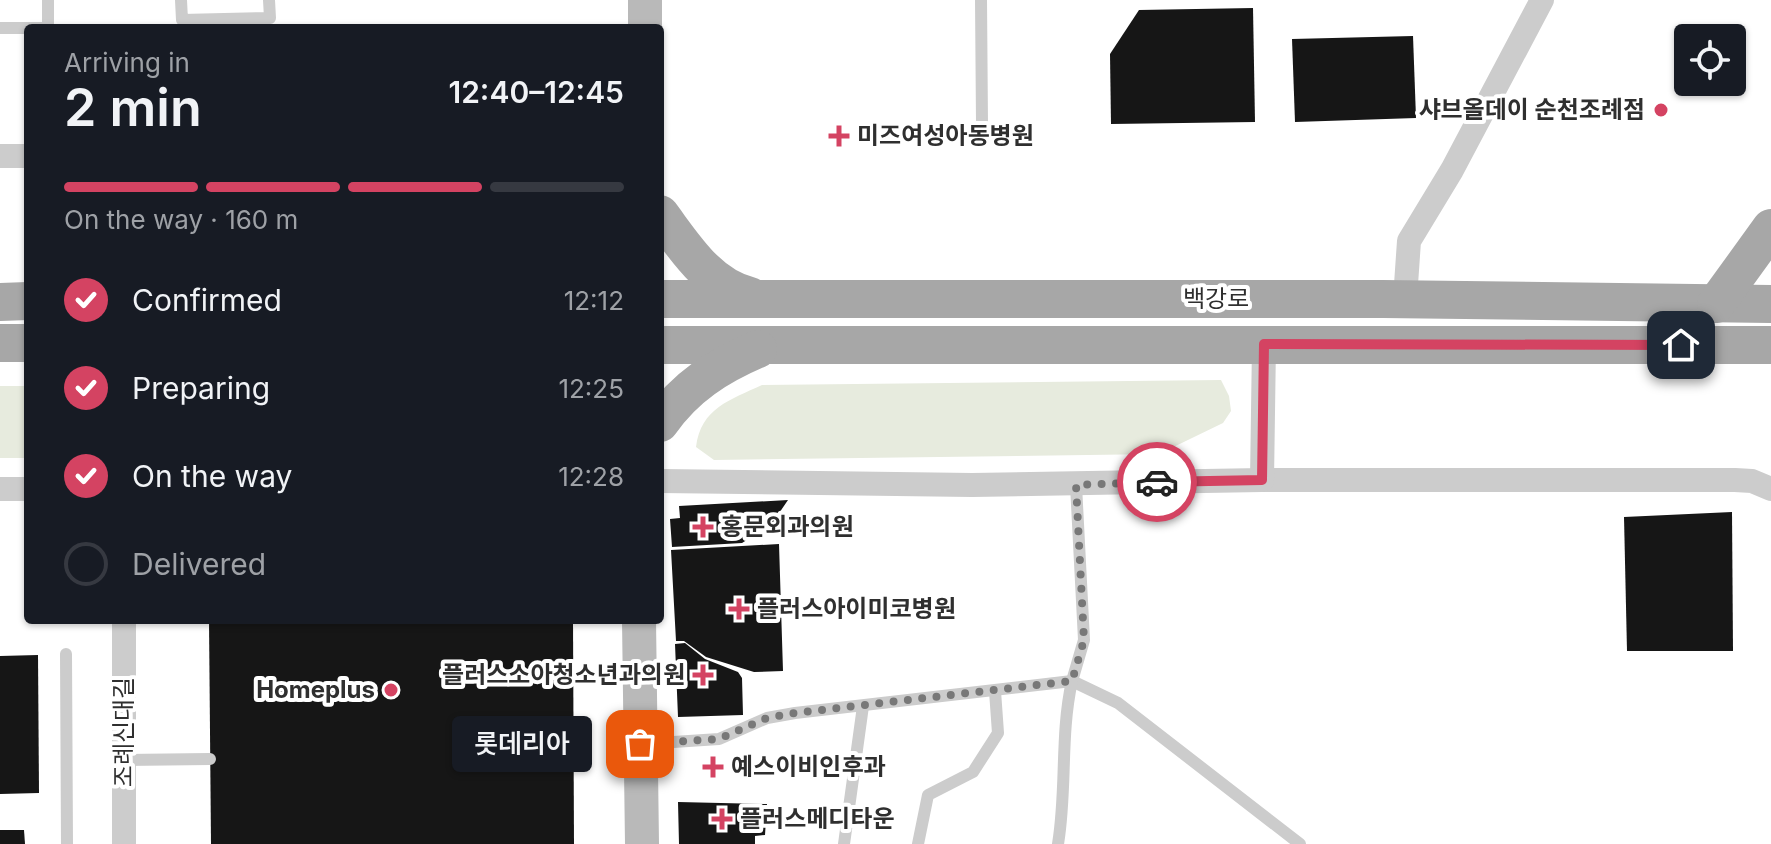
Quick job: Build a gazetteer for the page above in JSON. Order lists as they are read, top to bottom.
{
  "streets": {
    "main road": ["백강로"],
    "street": ["조례신대길"]
  },
  "places": {
    "other": ["샤브올데이 순천조례점", "Homeplus", "롯데리아"],
    "health": [
      "미즈여성아동병원",
      "홍문외과의원",
      "플러스아이미코병원",
      "플러스소아청소년과의원",
      "예스이비인후과",
      "플러스메디타운"
    ]
  },
  "page": {
    "heading": ["2 min", "Arriving in", "12:40–12:45"],
    "bar": "On the way · 160 m",
    "list": [
      ["Confirmed", "12:12"],
      ["Preparing", "12:25"],
      ["On the way", "12:28"],
      "Delivered"
    ],
    "bubble": "롯데리아"
  }
}
